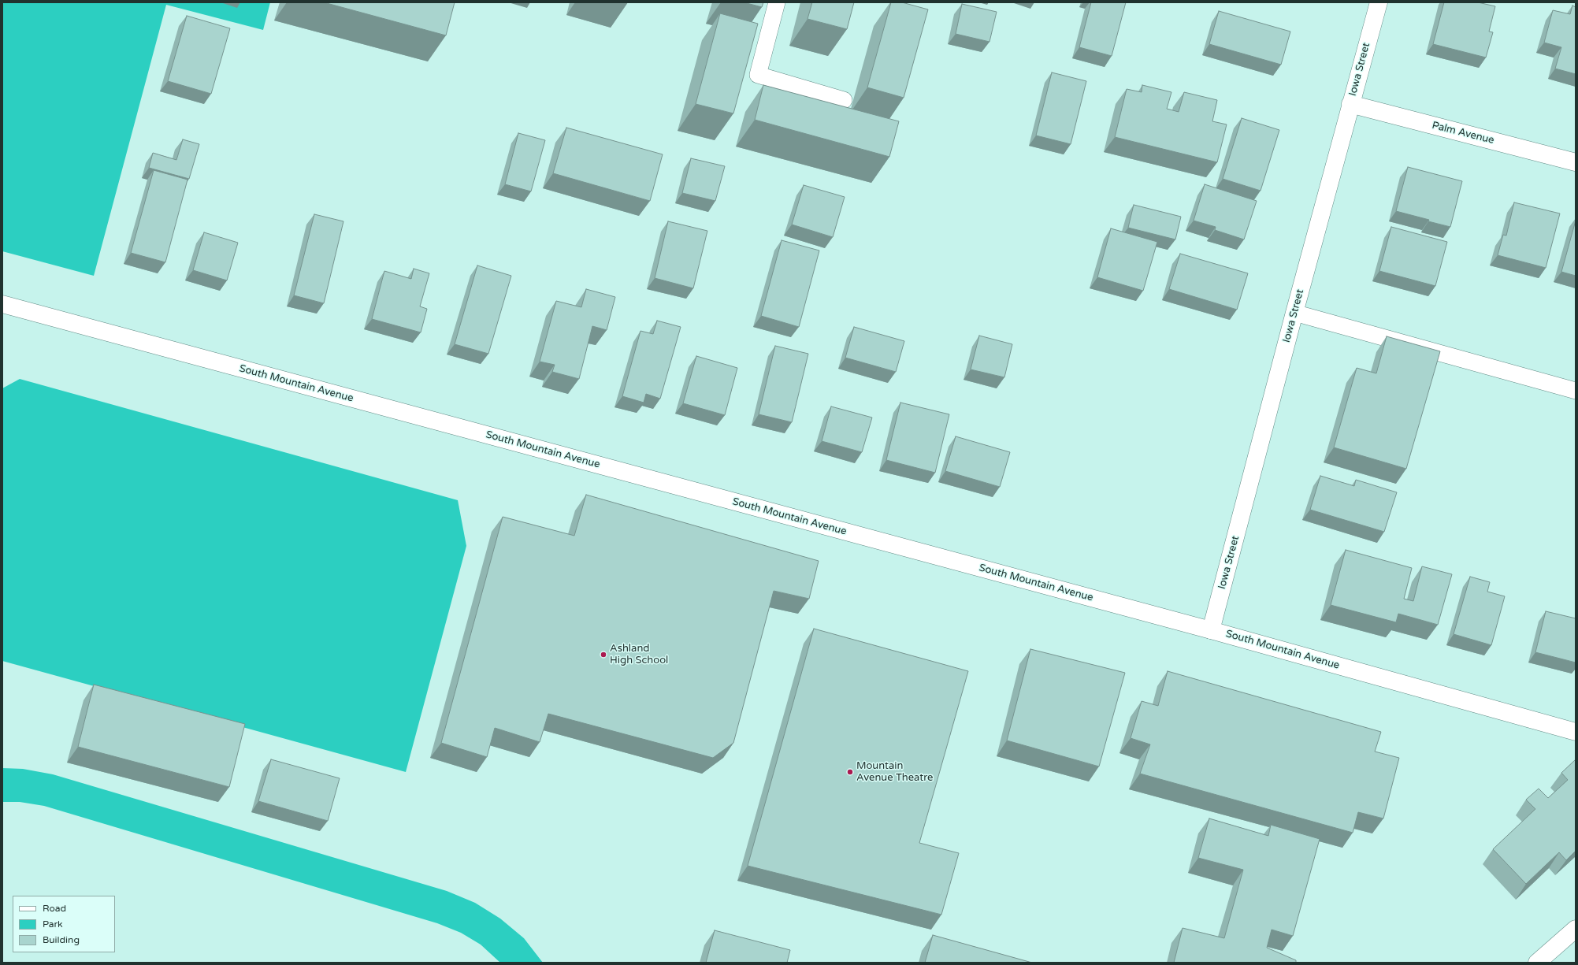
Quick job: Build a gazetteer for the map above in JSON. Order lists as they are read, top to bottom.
{
  "streets": {
    "street": ["Iowa Street", "Palm Avenue", "South Mountain Avenue"]
  },
  "crossings": [
    ["Iowa Street", "Palm Avenue"],
    ["Iowa Street", "South Mountain Avenue"]
  ],
  "places": ["Ashland High School", "Mountain Avenue Theatre"],
  "legend": ["Road", "Park", "Building"]
}
